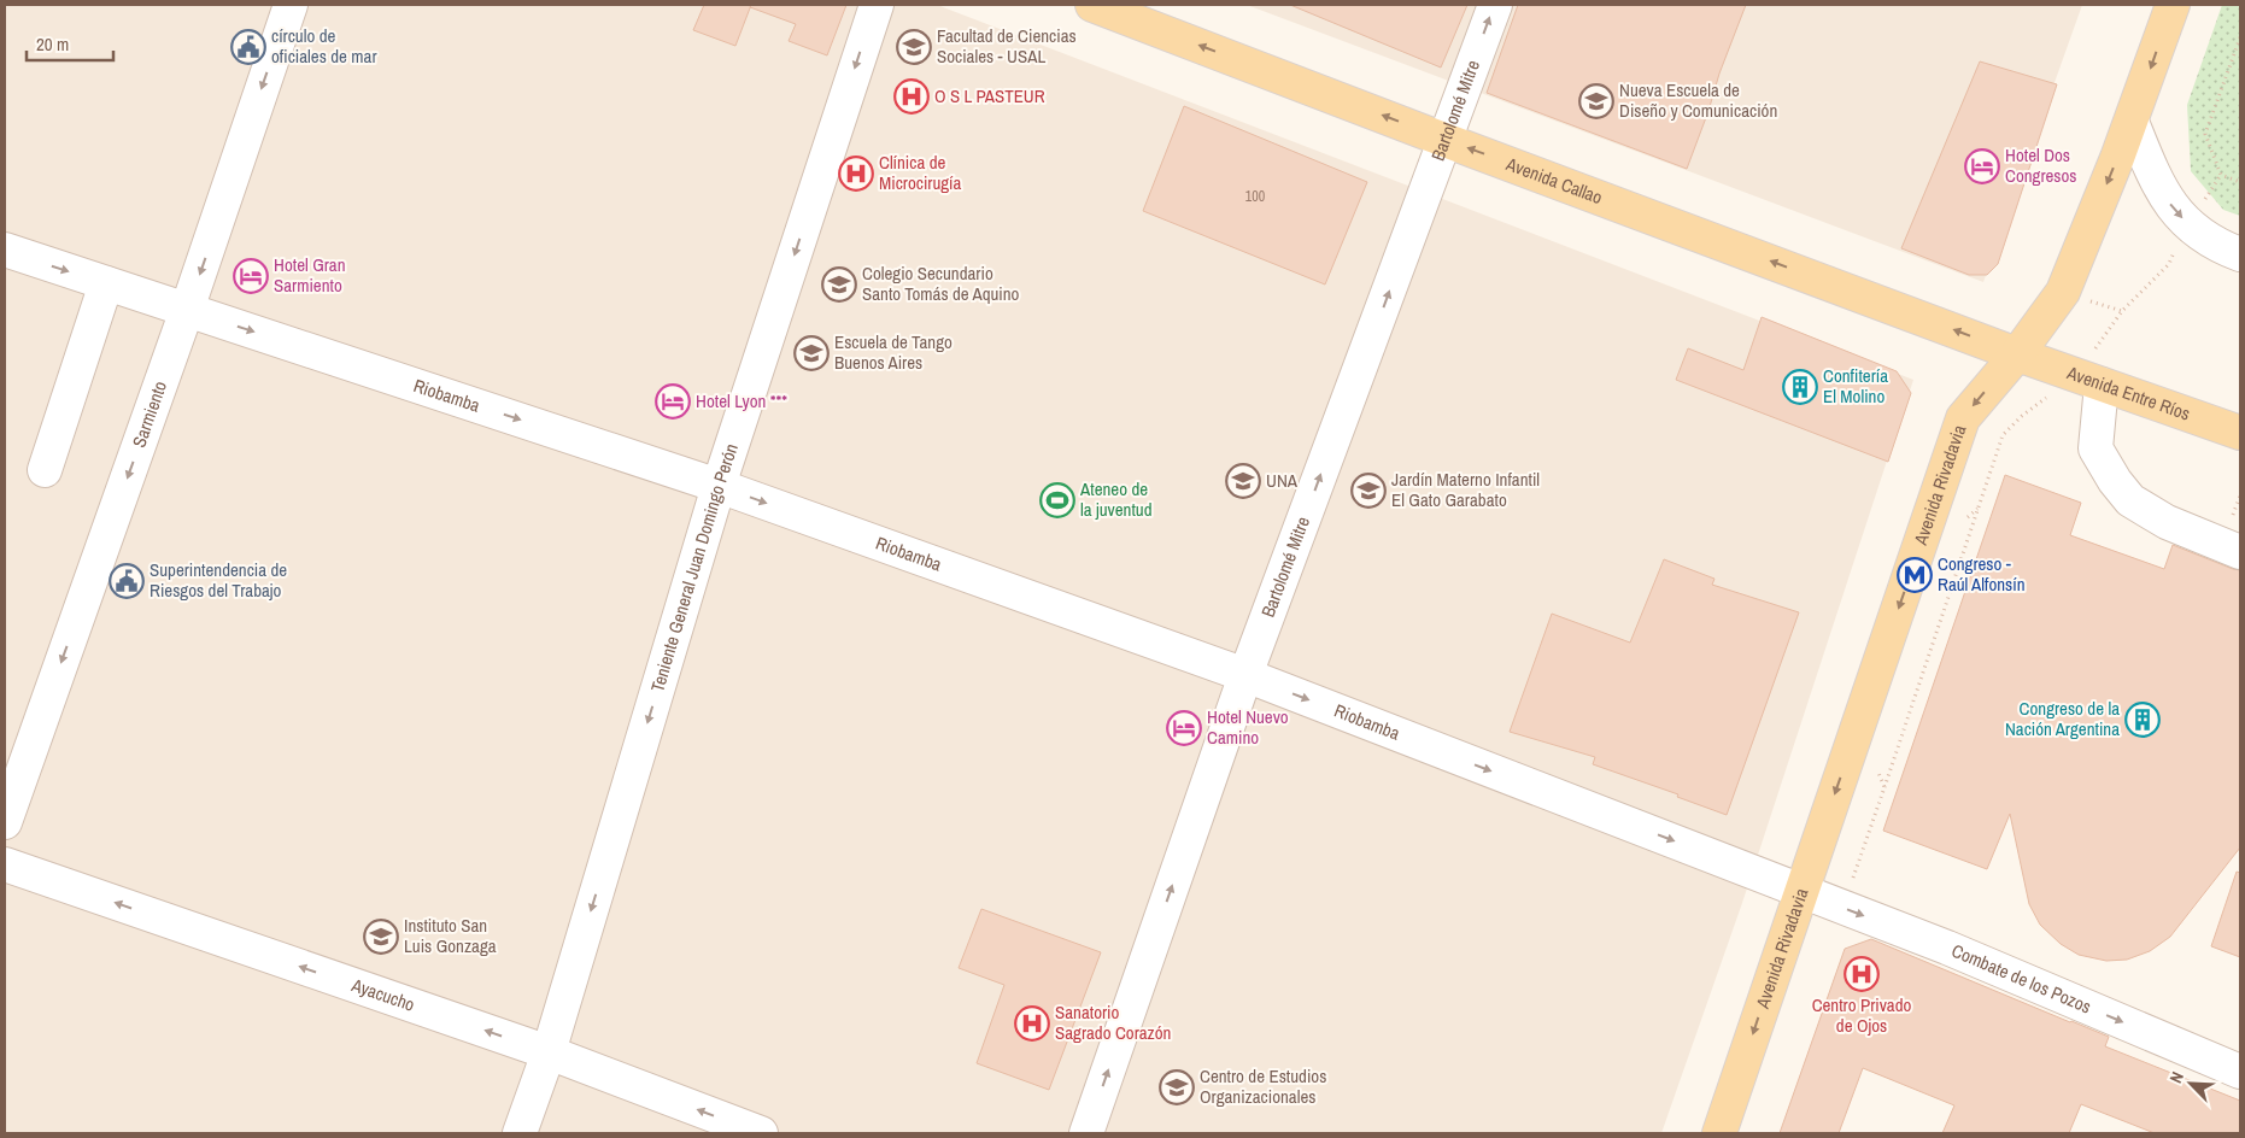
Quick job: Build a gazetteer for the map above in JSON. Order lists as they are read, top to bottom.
{
  "streets": {
    "main road": ["Avenida Callao", "Avenida Entre Ríos", "Avenida Rivadavia"],
    "street": [
      "Bartolomé Mitre",
      "Riobamba",
      "Sarmiento",
      "Teniente General Juan Domingo Perón",
      "Combate de los Pozos",
      "Ayacucho"
    ]
  },
  "crossings": [
    ["Bartolomé Mitre", "Avenida Callao"],
    ["Bartolomé Mitre", "Riobamba"],
    ["Avenida Callao", "Avenida Entre Ríos"],
    ["Avenida Callao", "Avenida Rivadavia"],
    ["Avenida Entre Ríos", "Avenida Rivadavia"],
    ["Riobamba", "Sarmiento"],
    ["Riobamba", "Avenida Rivadavia"],
    ["Riobamba", "Teniente General Juan Domingo Perón"],
    ["Riobamba", "Combate de los Pozos"],
    ["Avenida Rivadavia", "Combate de los Pozos"],
    ["Teniente General Juan Domingo Perón", "Ayacucho"]
  ],
  "one_way": [
    "Bartolomé Mitre",
    "Avenida Callao",
    "Riobamba",
    "Sarmiento",
    "Avenida Rivadavia",
    "Teniente General Juan Domingo Perón",
    "Combate de los Pozos",
    "Ayacucho"
  ],
  "places": {
    "public building": ["círculo de oficiales de mar", "Superintendencia de Riesgos del Trabajo"],
    "school or university": [
      "Facultad de Ciencias Sociales - USAL",
      "Nueva Escuela de Diseño y Comunicación",
      "Colegio Secundario Santo Tomás de Aquino",
      "Escuela de Tango Buenos Aires",
      "UNA",
      "Jardín Materno Infantil El Gato Garabato",
      "Instituto San Luis Gonzaga",
      "Centro de Estudios Organizacionales"
    ],
    "hospital": [
      "O S L PASTEUR",
      "Clínica de Microcirugía",
      "Centro Privado de Ojos",
      "Sanatorio Sagrado Corazón"
    ],
    "hotel": [
      "Hotel Dos Congresos",
      "Hotel Gran Sarmiento",
      "Hotel Lyon ***",
      "Hotel Nuevo Camino"
    ],
    "building": ["Confitería El Molino", "Congreso de la Nación Argentina"],
    "sports": ["Ateneo de la juventud"],
    "metro station": ["Congreso - Raúl Alfonsín"]
  },
  "house_numbers": ["100"],
  "scale_bar": "20 m",
  "north": "top left"
}
